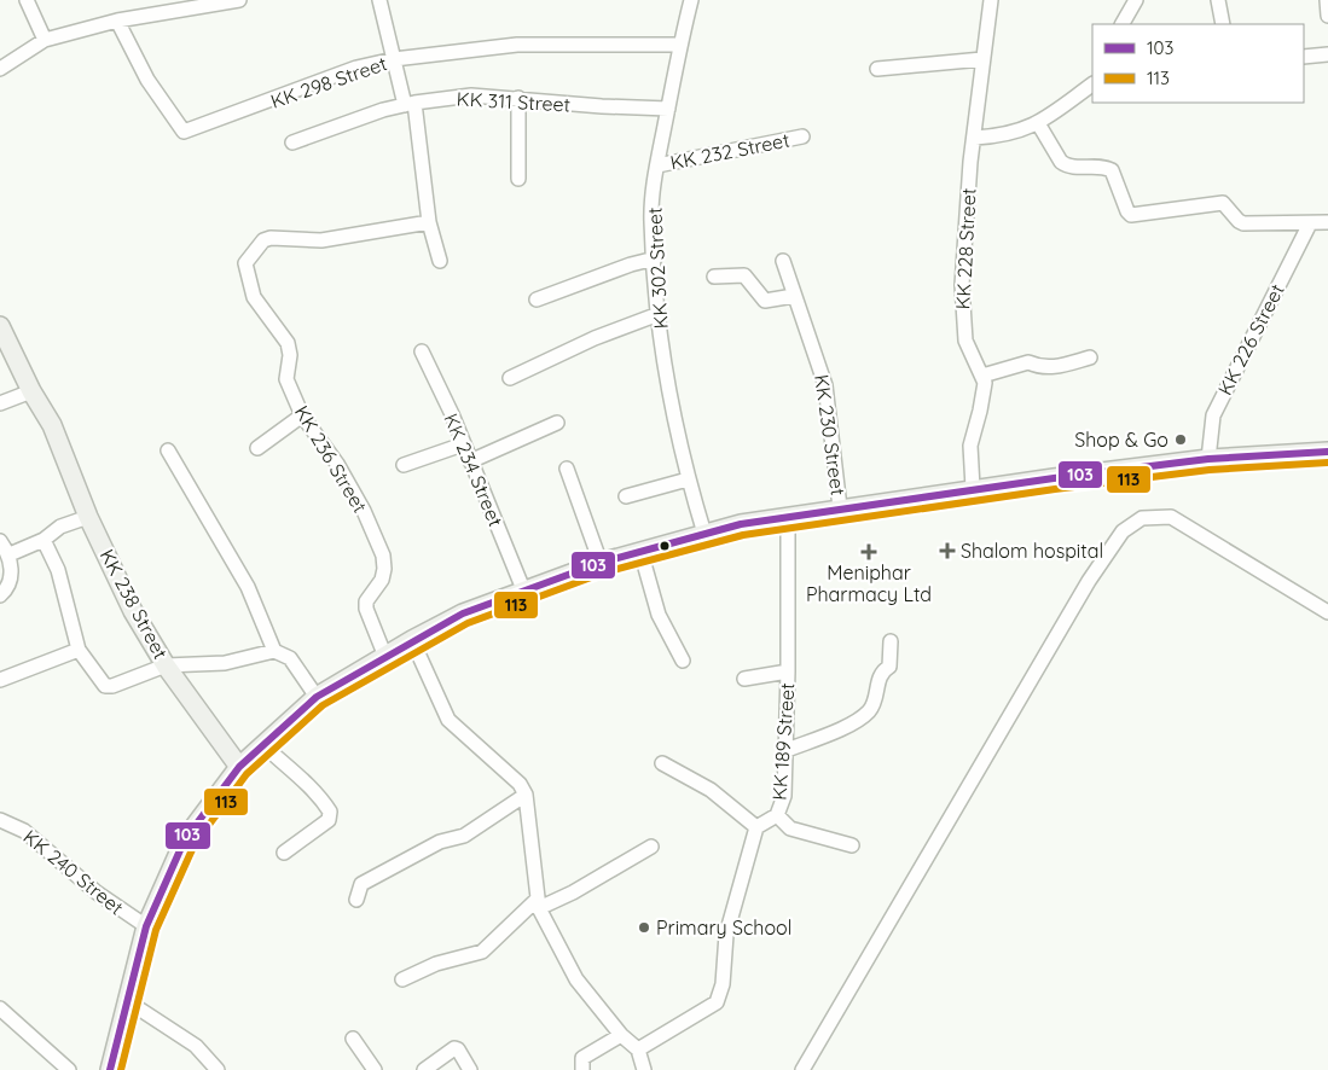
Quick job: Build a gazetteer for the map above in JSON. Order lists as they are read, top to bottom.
{
  "streets": {
    "main road": ["KK 238 Street"],
    "street": [
      "KK 298 Street",
      "KK 311 Street",
      "KK 232 Street",
      "KK 228 Street",
      "KK 302 Street",
      "KK 226 Street",
      "KK 230 Street",
      "KK 236 Street",
      "KK 234 Street",
      "KK 189 Street",
      "KK 240 Street"
    ]
  },
  "crossings": [
    ["KK 298 Street", "KK 302 Street"],
    ["KK 311 Street", "KK 302 Street"],
    ["KK 232 Street", "KK 302 Street"]
  ],
  "places": {
    "other": ["Shop & Go", "Primary School"],
    "health": ["Shalom hospital", "Meniphar Pharmacy Ltd"]
  },
  "lines": ["transit line 103", "transit line 113"],
  "legend": ["103", "113"]
}
